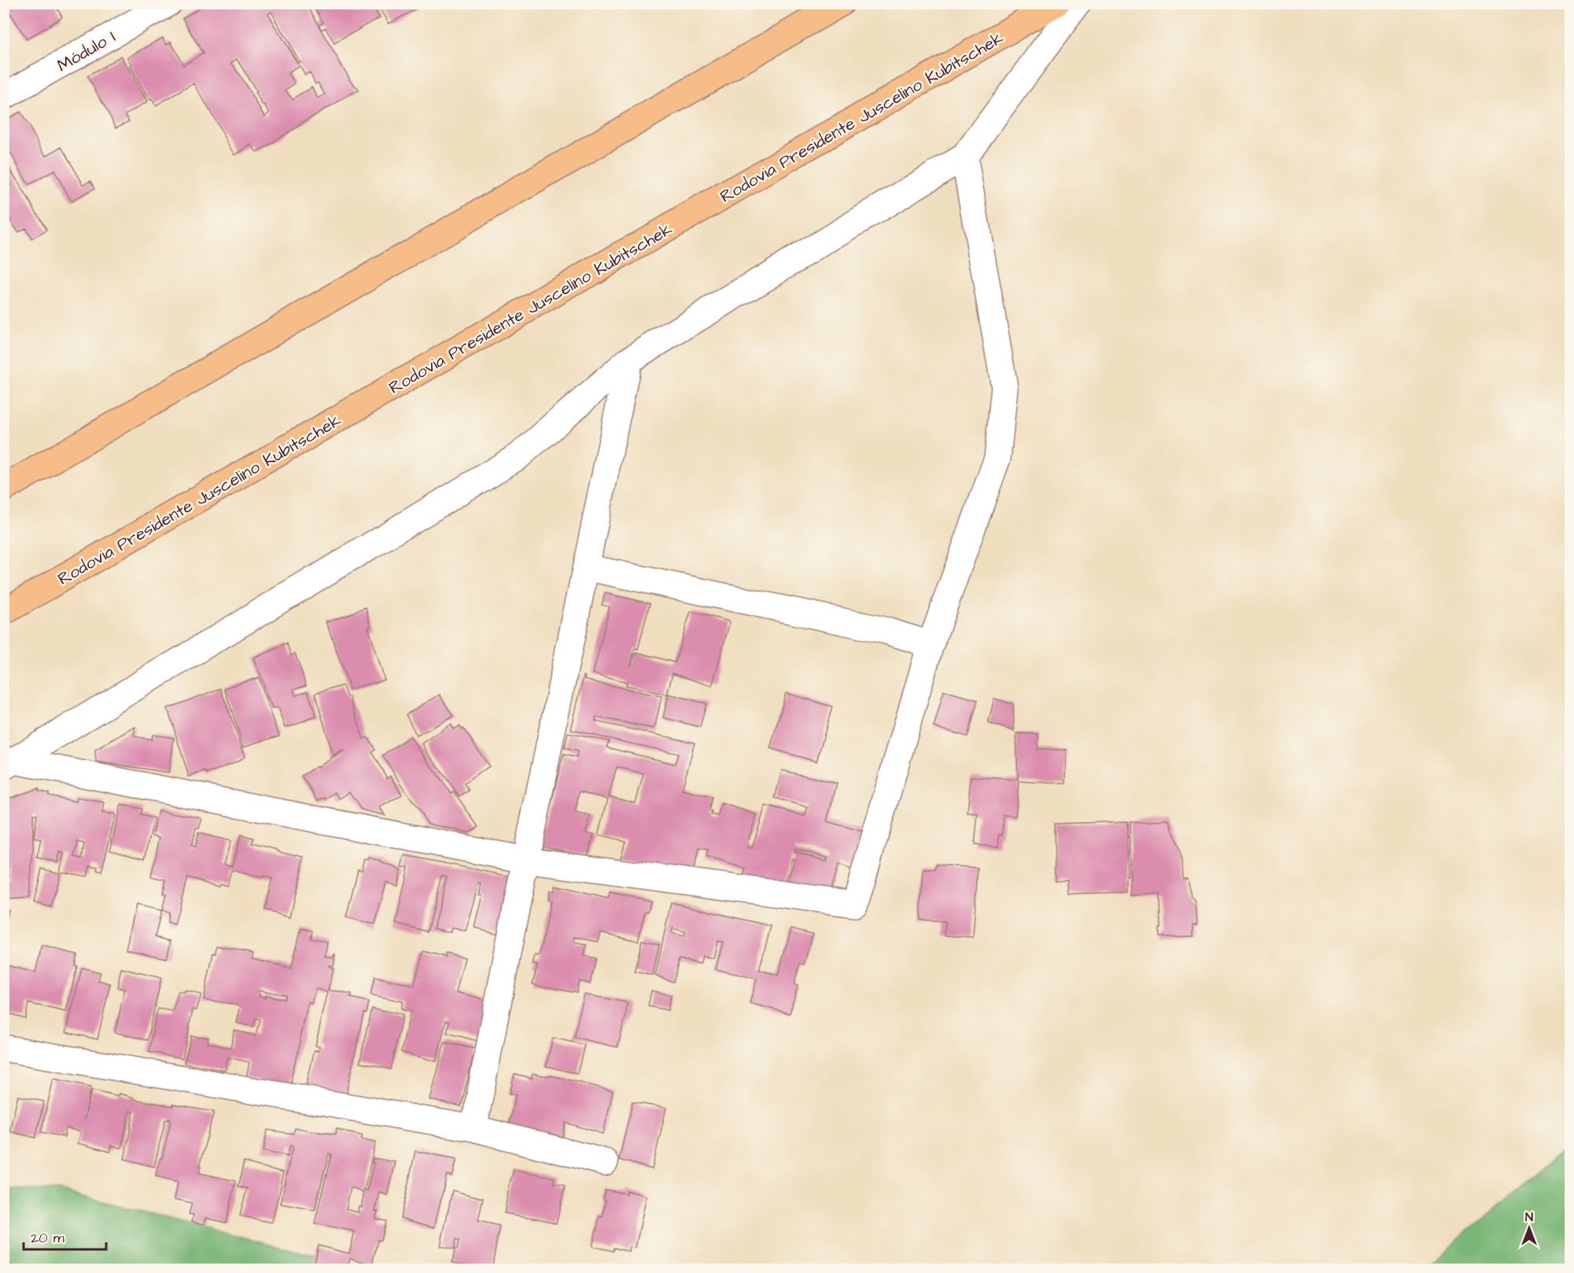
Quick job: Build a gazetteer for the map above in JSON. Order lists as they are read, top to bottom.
{
  "streets": {
    "highway": ["Rodovia Presidente Juscelino Kubitschek"],
    "street": ["Módulo I"]
  },
  "scale_bar": "20 m",
  "north": "top"
}
